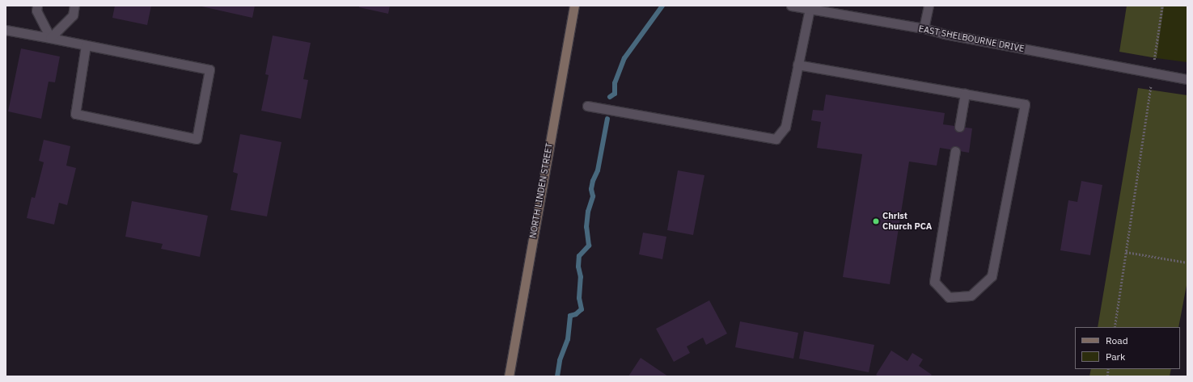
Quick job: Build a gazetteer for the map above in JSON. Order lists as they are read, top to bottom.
{
  "streets": {
    "main road": ["NORTH LINDEN STREET"],
    "street": ["EAST SHELBOURNE DRIVE"]
  },
  "places": ["Christ Church PCA"],
  "legend": ["Road", "Park"]
}
